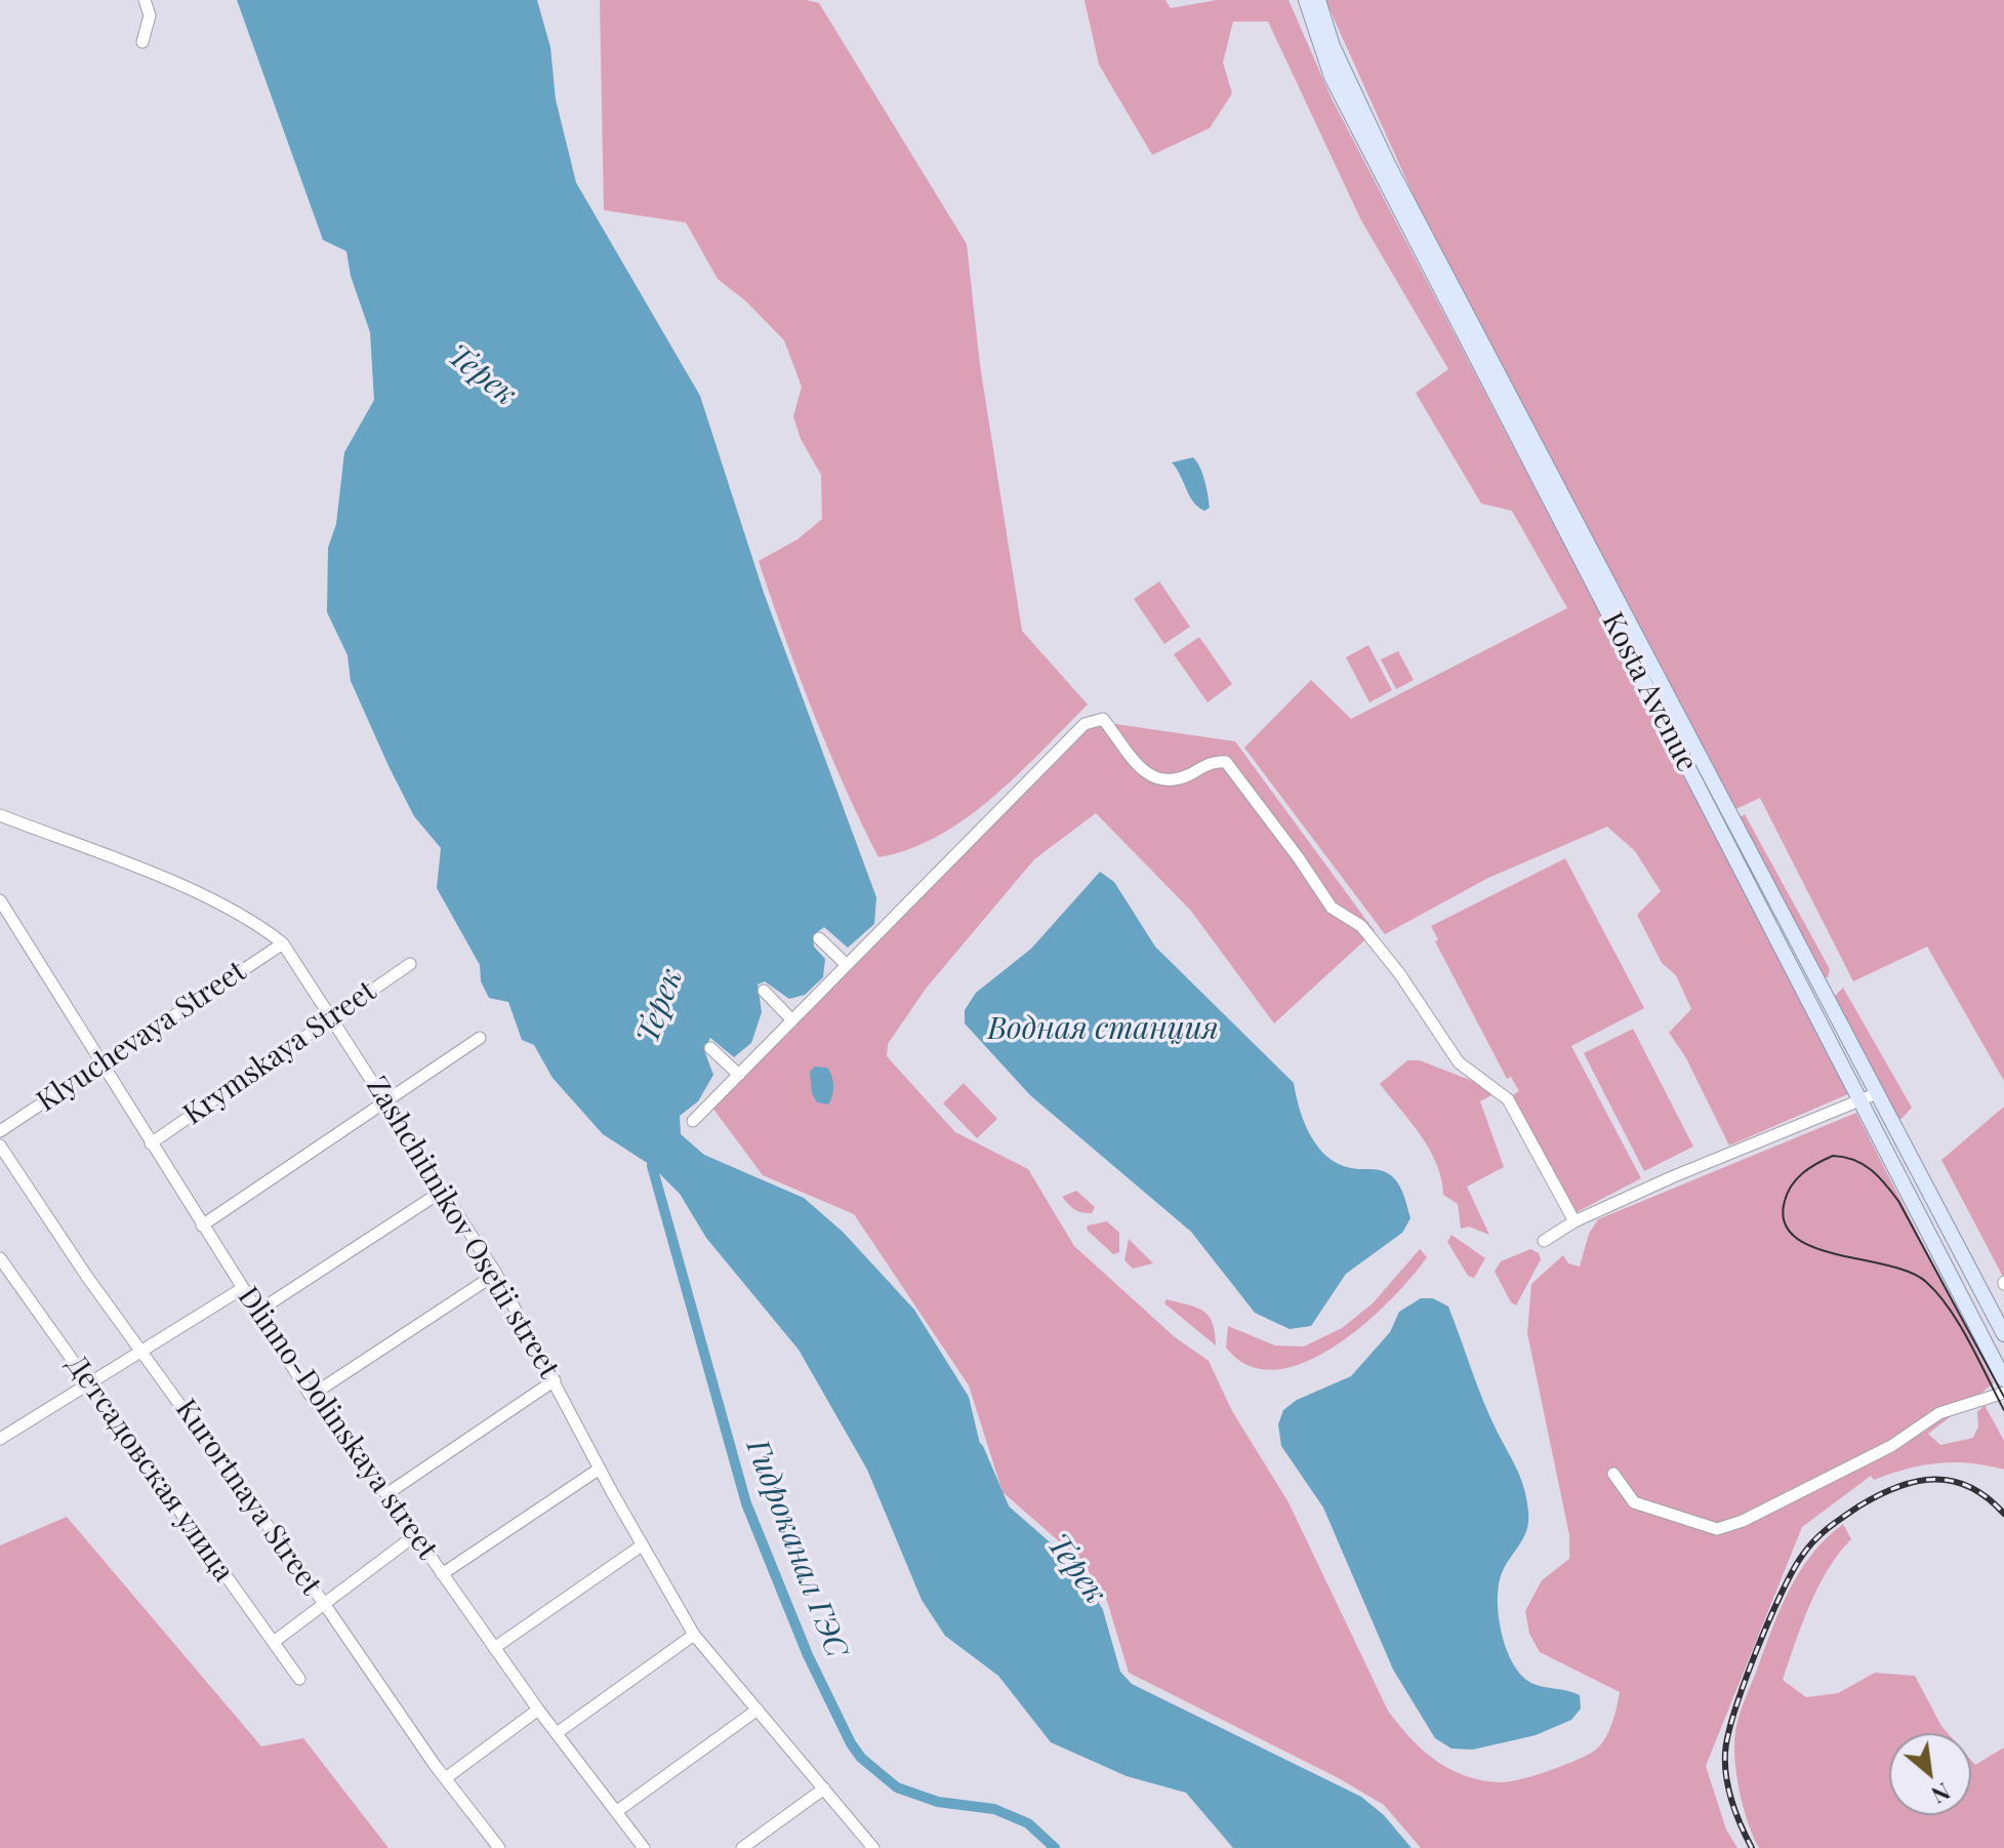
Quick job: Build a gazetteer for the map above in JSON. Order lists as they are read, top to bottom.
{
  "streets": {
    "main road": ["Kosta Avenue"],
    "street": [
      "Klyuchevaya Street",
      "Krymskaya Street",
      "Zashchitnikov Osetii street",
      "Dlinno-Dolinskaya street",
      "Детсадовская улица",
      "Kurortnaya Street"
    ]
  },
  "crossings": [
    ["Klyuchevaya Street", "Zashchitnikov Osetii street"],
    ["Klyuchevaya Street", "Dlinno-Dolinskaya street"],
    ["Krymskaya Street", "Zashchitnikov Osetii street"],
    ["Krymskaya Street", "Dlinno-Dolinskaya street"]
  ],
  "water": ["Терек", "Водная станция", "Гидроканал ГЭС"],
  "north": "bottom right"
}
